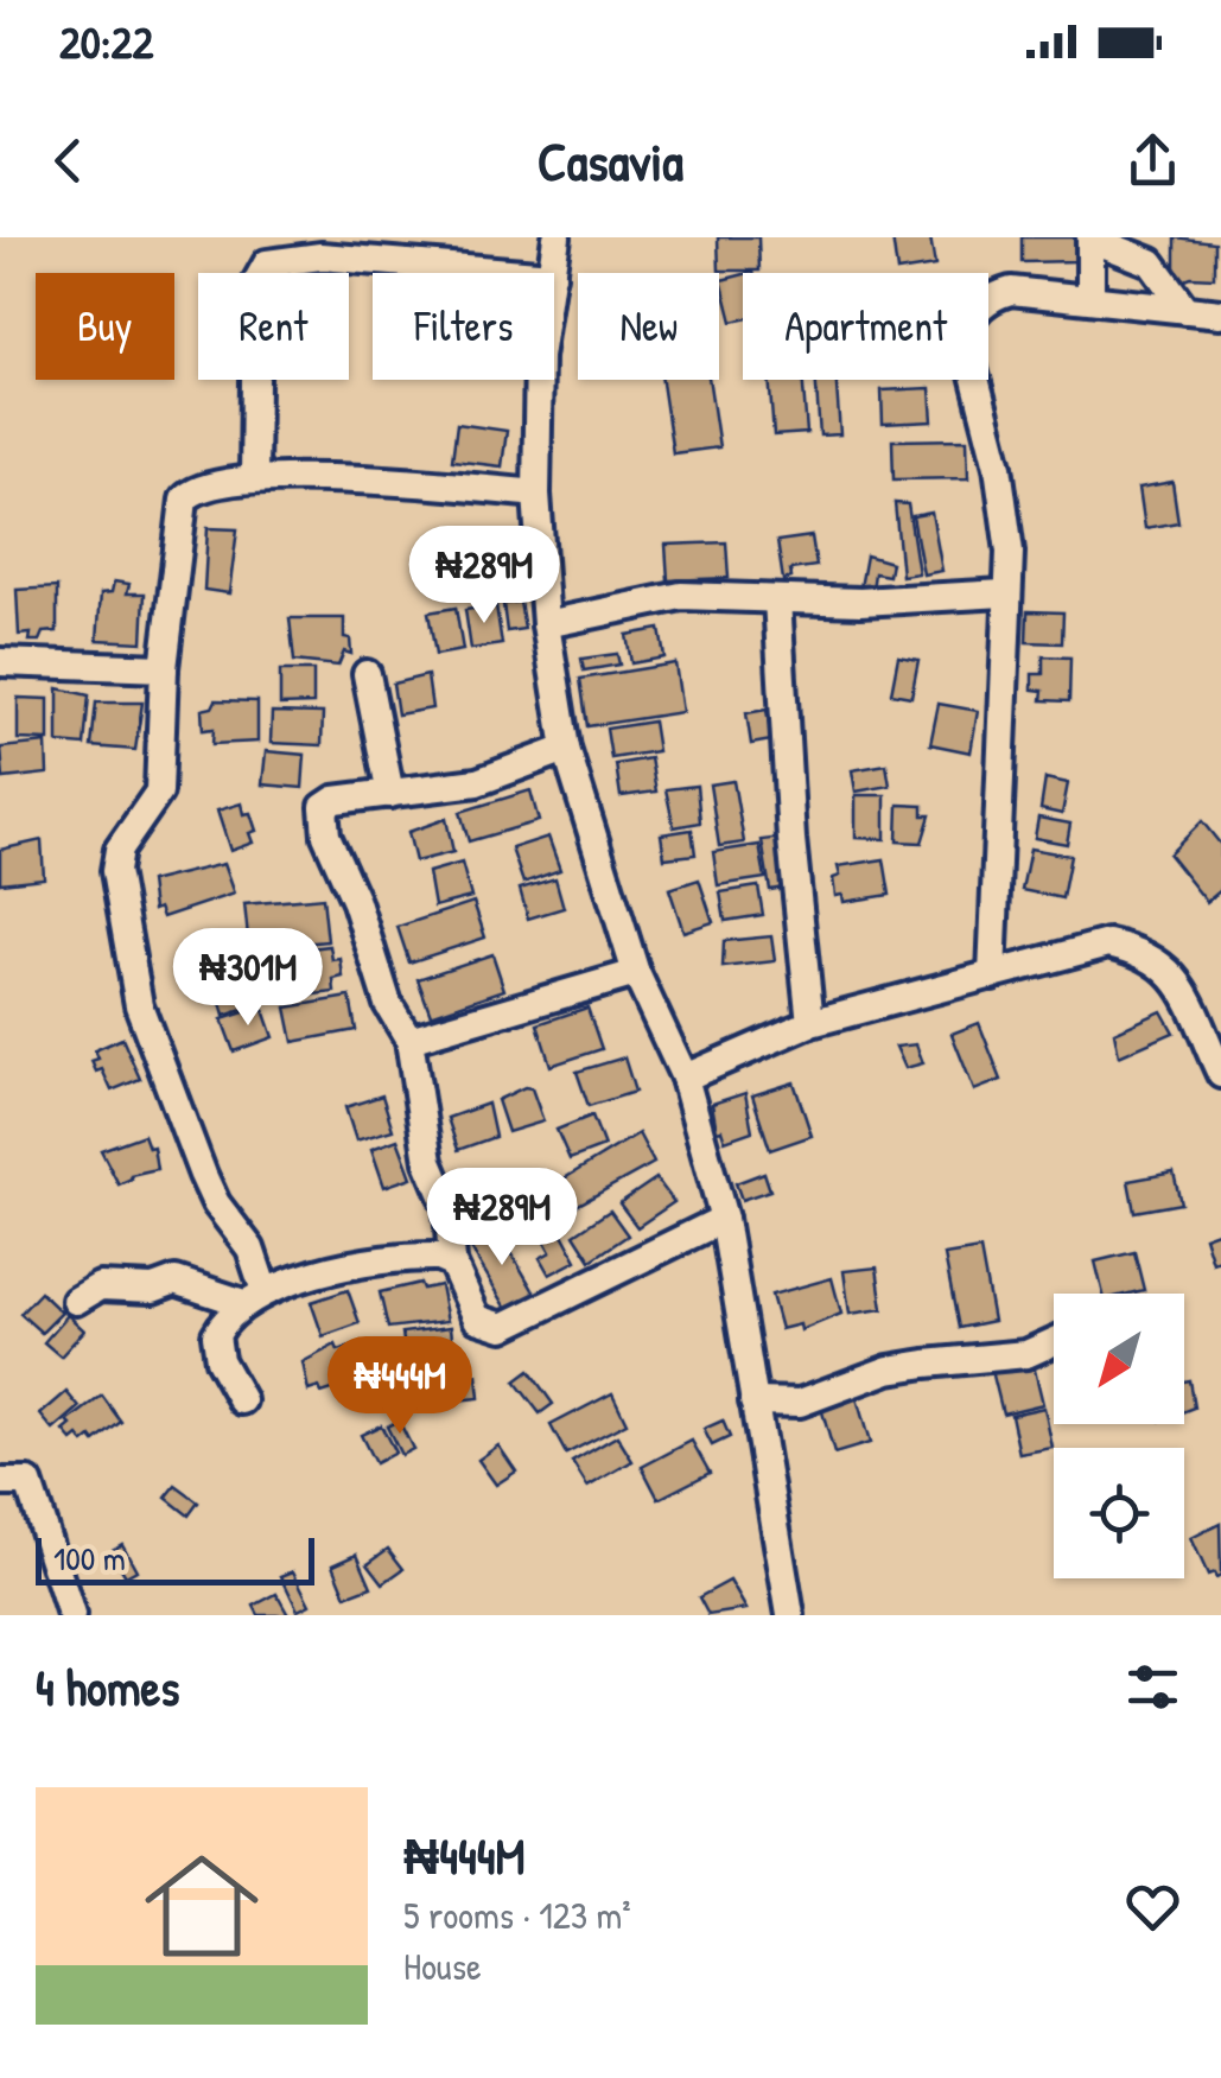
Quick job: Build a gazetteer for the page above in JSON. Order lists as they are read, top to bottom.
{
  "scale_bar": "100 m",
  "north": "bottom left",
  "page": {
    "status": "20:22",
    "header": "Casavia",
    "chip": [
      "Buy",
      "Rent",
      "Filters",
      "New",
      "Apartment"
    ],
    "price": [
      "₦289M",
      "₦301M",
      "₦289M",
      "₦444M"
    ],
    "scale": "100 m",
    "heading": "4 homes",
    "list": [
      {
        "name": "₦444M",
        "note": "5 rooms · 123 m² · House"
      }
    ]
  }
}
